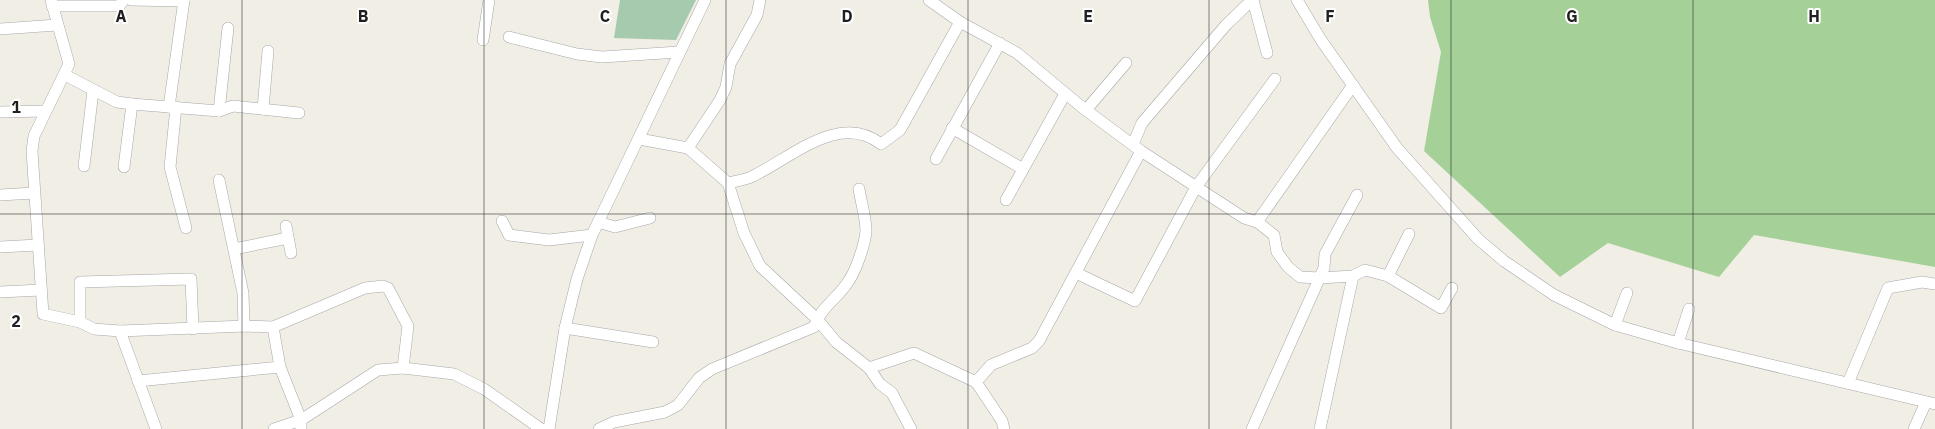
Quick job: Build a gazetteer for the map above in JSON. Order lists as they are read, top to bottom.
{
  "grid": {
    "columns": [
      "A",
      "B",
      "C",
      "D",
      "E",
      "F",
      "G",
      "H"
    ],
    "rows": ["1", "2"]
  }
}
